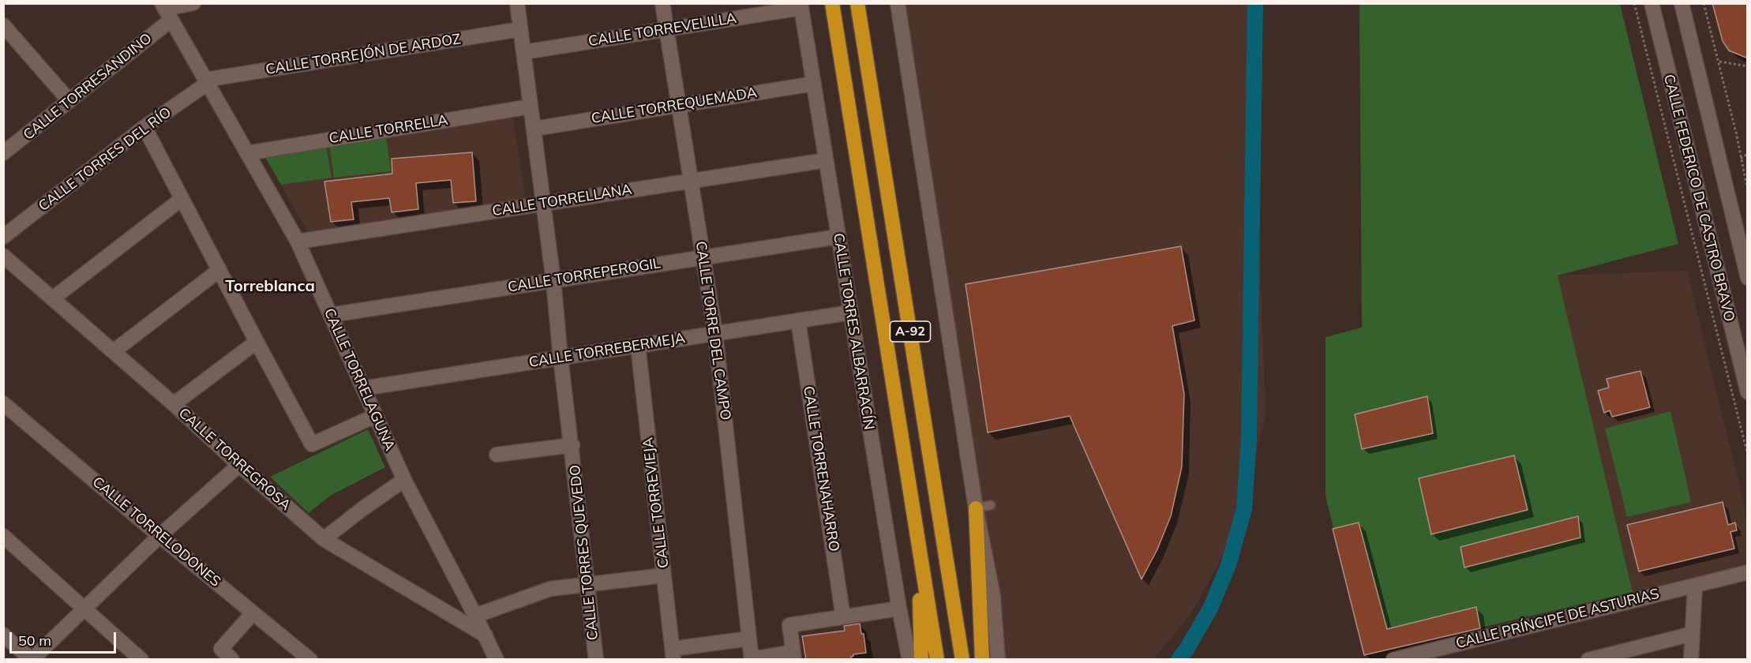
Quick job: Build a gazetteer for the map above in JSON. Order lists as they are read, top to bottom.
{
  "streets": {
    "highway": ["A-92"],
    "street": [
      "CALLE TORREVELILLA",
      "CALLE TORREJÓN DE ARDOZ",
      "CALLE TORRESANDINO",
      "CALLE TORREQUEMADA",
      "CALLE TORRELLA",
      "CALLE TORRES DEL RÍO",
      "CALLE FEDERICO DE CASTRO BRAVO",
      "CALLE TORRELLANA",
      "CALLE TORREPEROGIL",
      "CALLE TORRE DEL CAMPO",
      "CALLE TORRES ALBARRACÍN",
      "CALLE TORREBERMEJA",
      "CALLE TORRELAGUNA",
      "CALLE TORREGROSA",
      "CALLE TORRENAHARRO",
      "CALLE TORREVIEJA",
      "CALLE TORRELODONES",
      "CALLE TORRES QUEVEDO",
      "CALLE PRÍNCIPE DE ASTURIAS"
    ]
  },
  "crossings": [
    ["CALLE TORREVELILLA", "CALLE TORRE DEL CAMPO"],
    ["CALLE TORREVELILLA", "CALLE TORRES ALBARRACÍN"],
    ["CALLE TORREVELILLA", "CALLE TORRES QUEVEDO"],
    ["CALLE TORREJÓN DE ARDOZ", "CALLE TORRES DEL RÍO"],
    ["CALLE TORREJÓN DE ARDOZ", "CALLE TORRELAGUNA"],
    ["CALLE TORREJÓN DE ARDOZ", "CALLE TORRES QUEVEDO"],
    ["CALLE TORRESANDINO", "CALLE TORRELAGUNA"],
    ["CALLE TORREQUEMADA", "CALLE TORRE DEL CAMPO"],
    ["CALLE TORREQUEMADA", "CALLE TORRES ALBARRACÍN"],
    ["CALLE TORREQUEMADA", "CALLE TORRES QUEVEDO"],
    ["CALLE TORRELLA", "CALLE TORRELAGUNA"],
    ["CALLE TORRELLA", "CALLE TORRES QUEVEDO"],
    ["CALLE TORRES DEL RÍO", "CALLE TORRELAGUNA"],
    ["CALLE TORRELLANA", "CALLE TORRE DEL CAMPO"],
    ["CALLE TORRELLANA", "CALLE TORRES ALBARRACÍN"],
    ["CALLE TORRELLANA", "CALLE TORRELAGUNA"],
    ["CALLE TORRELLANA", "CALLE TORRES QUEVEDO"],
    ["CALLE TORREPEROGIL", "CALLE TORRE DEL CAMPO"],
    ["CALLE TORREPEROGIL", "CALLE TORRES ALBARRACÍN"],
    ["CALLE TORREPEROGIL", "CALLE TORRELAGUNA"],
    ["CALLE TORREPEROGIL", "CALLE TORRES QUEVEDO"],
    ["CALLE TORRE DEL CAMPO", "CALLE TORREBERMEJA"],
    ["CALLE TORRES ALBARRACÍN", "CALLE TORREBERMEJA"],
    ["CALLE TORREBERMEJA", "CALLE TORRELAGUNA"],
    ["CALLE TORREBERMEJA", "CALLE TORRENAHARRO"],
    ["CALLE TORREBERMEJA", "CALLE TORREVIEJA"],
    ["CALLE TORREBERMEJA", "CALLE TORRES QUEVEDO"],
    ["CALLE TORRELAGUNA", "CALLE TORREGROSA"]
  ],
  "districts": ["Torreblanca"],
  "scale_bar": "50 m"
}
